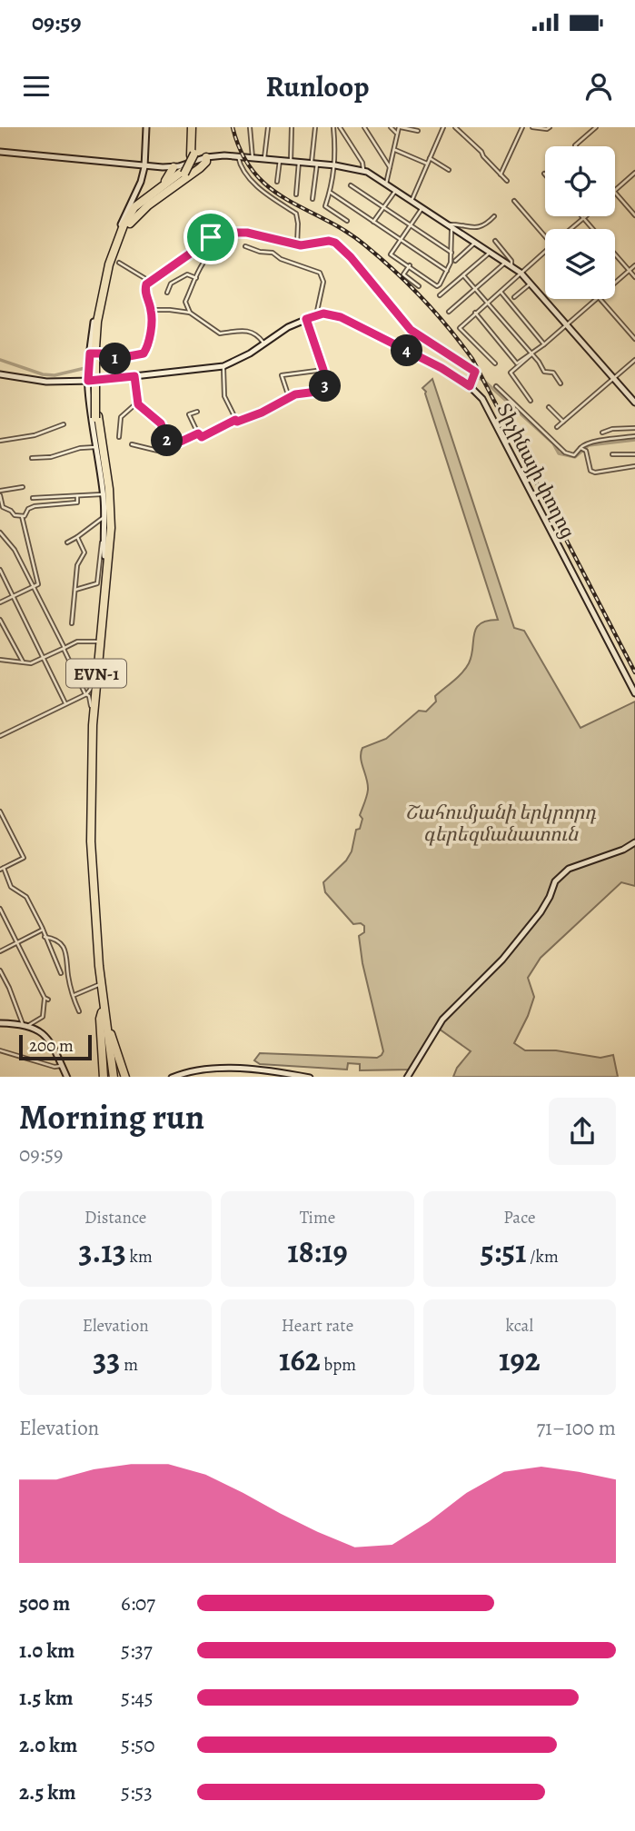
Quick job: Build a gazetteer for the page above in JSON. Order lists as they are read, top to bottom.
{
  "streets": {
    "highway": ["EVN-1"],
    "street": ["Տիչինայի փողոց"]
  },
  "parks": ["Շահումյանի երկրորդ գերեզմանատուն"],
  "scale_bar": "200 m",
  "page": {
    "status": "09:59",
    "header": "Runloop",
    "pins": [
      "4",
      "1",
      "3",
      "2"
    ],
    "scale": "200 m",
    "heading": ["Morning run", "09:59"],
    "stats": [
      ["Distance", "3.13 km"],
      ["Time", "18:19"],
      ["Pace", "5:51 /km"],
      ["Elevation", "33 m"],
      ["Heart rate", "162 bpm"],
      ["kcal", "192"]
    ],
    "chart": ["Elevation", "71–100 m"],
    "list": [
      {
        "name": "500 m",
        "note": "6:07"
      },
      {
        "name": "1.0 km",
        "note": "5:37"
      },
      {
        "name": "1.5 km",
        "note": "5:45"
      },
      {
        "name": "2.0 km",
        "note": "5:50"
      },
      {
        "name": "2.5 km",
        "note": "5:53"
      }
    ]
  }
}
